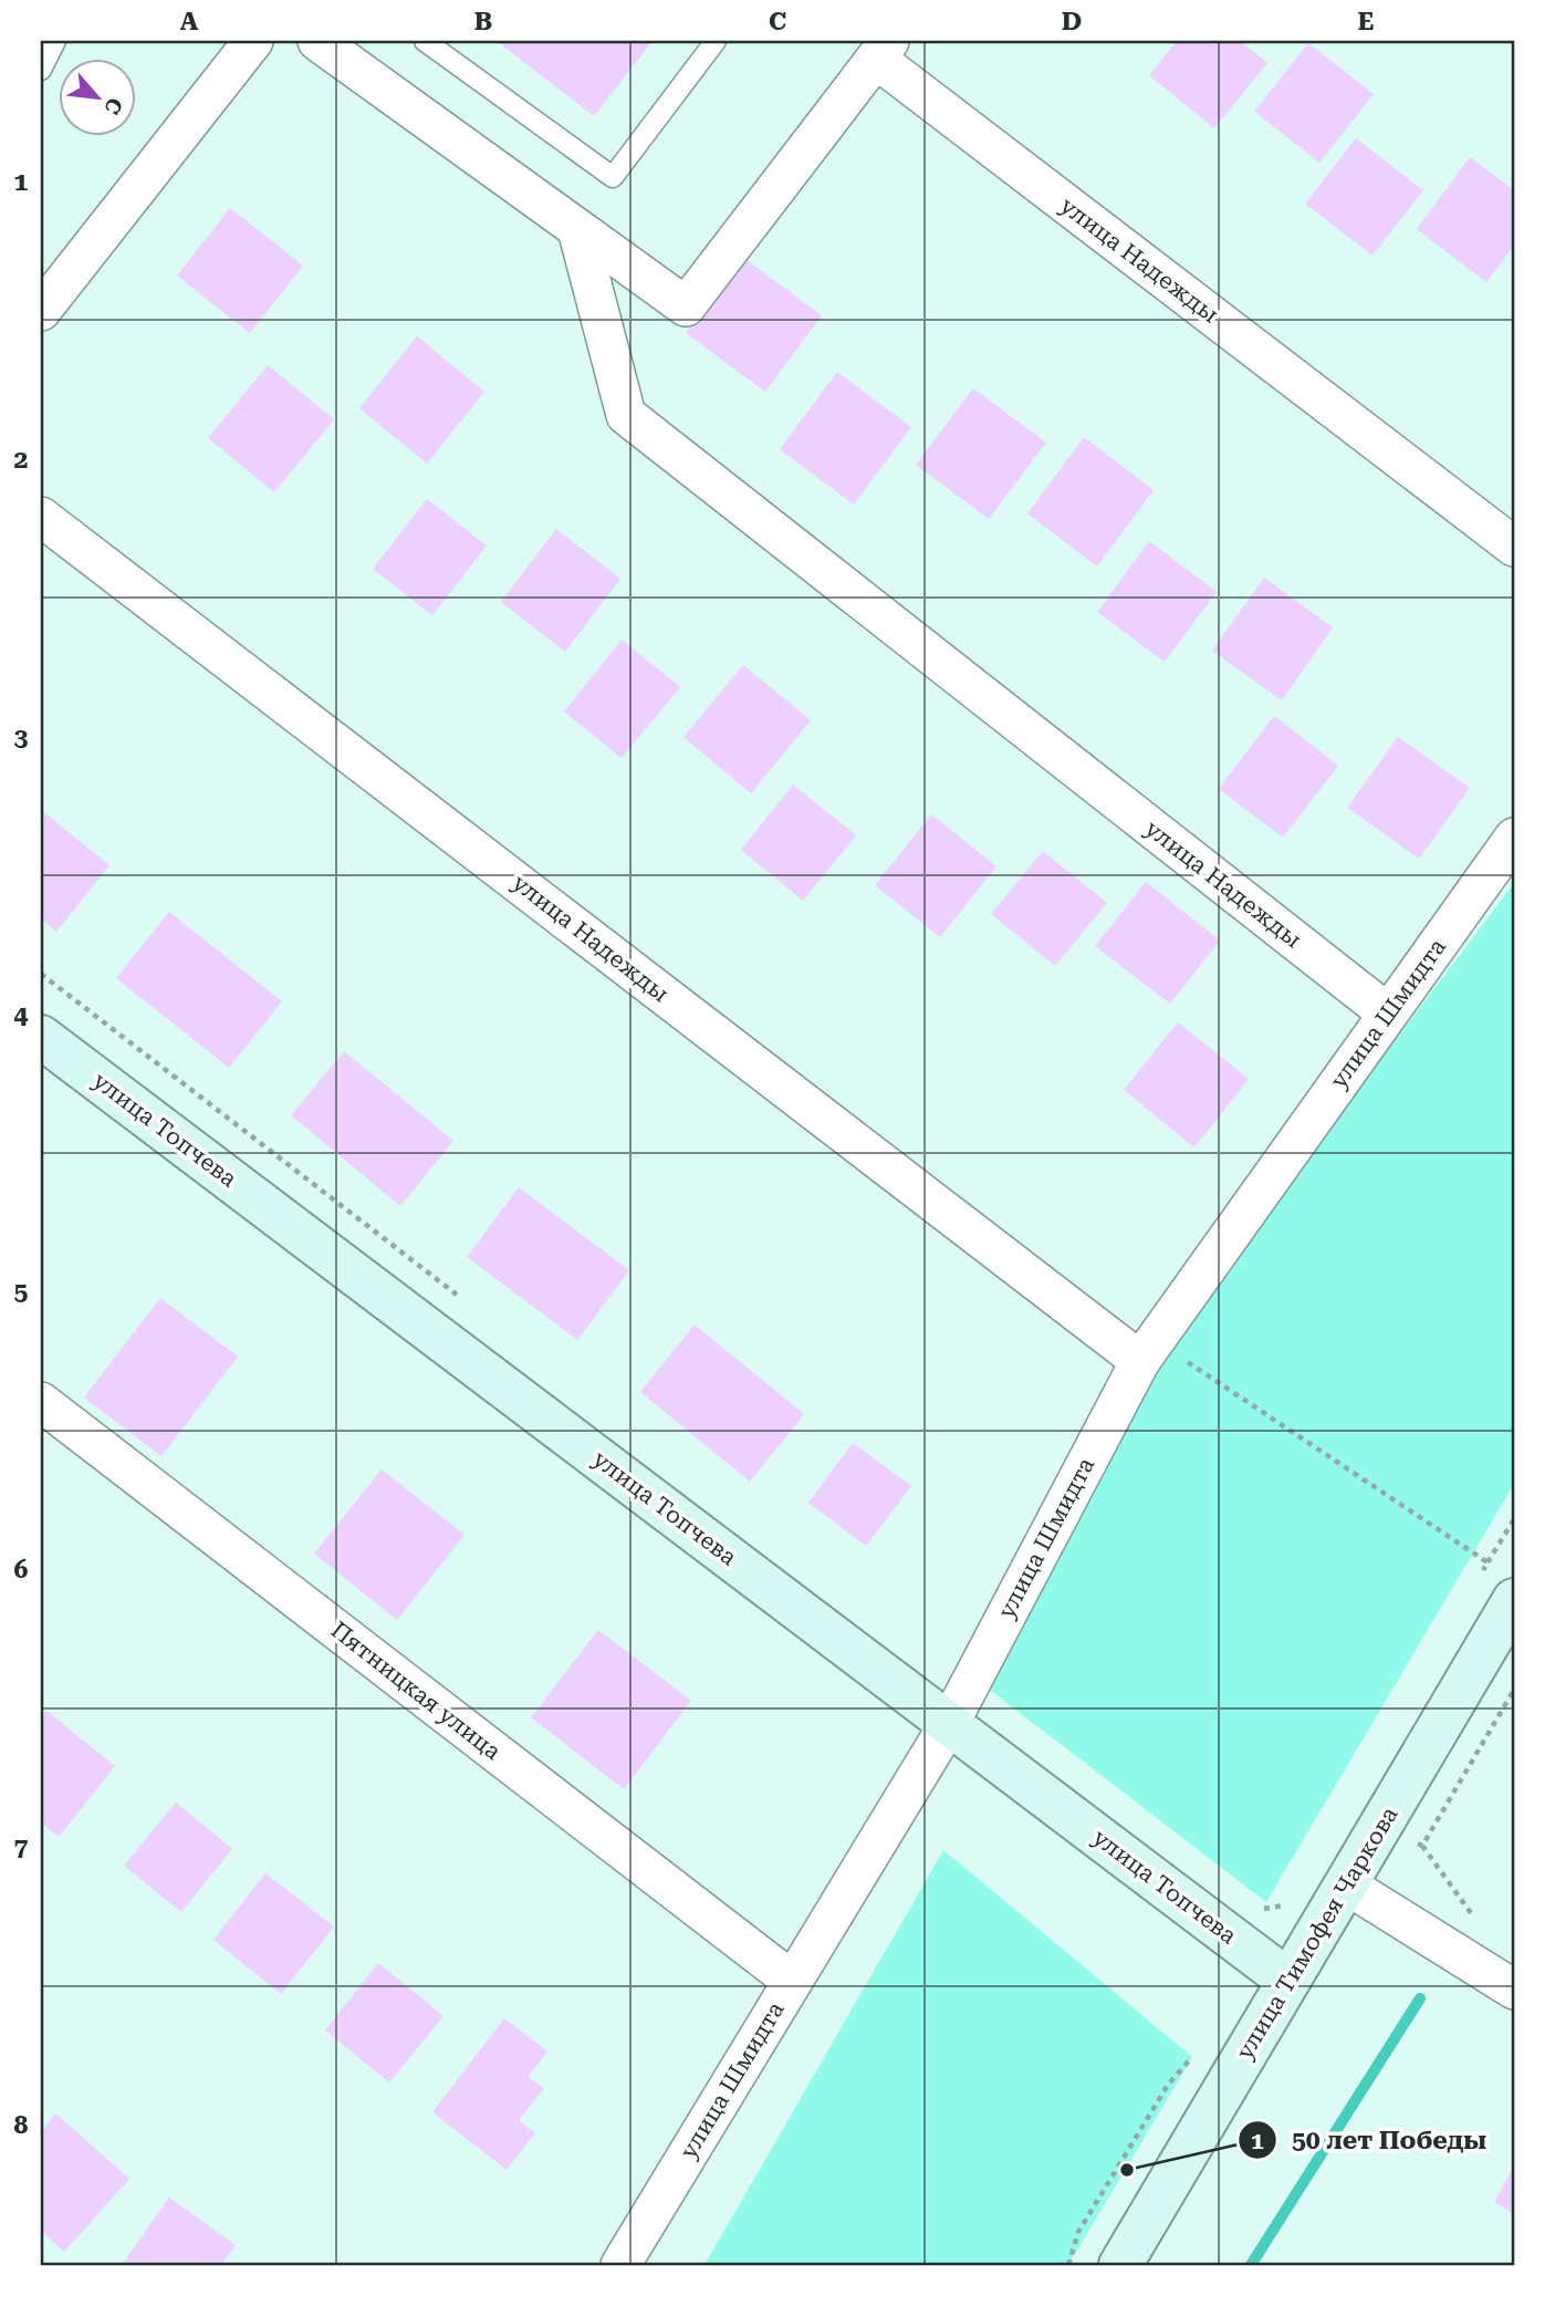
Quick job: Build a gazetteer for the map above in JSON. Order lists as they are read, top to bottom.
{
  "streets": {
    "street": [
      "улица Надежды",
      "улица Шмидта",
      "улица Топчева",
      "Пятницкая улица",
      "улица Тимофея Чаркова"
    ]
  },
  "crossings": [
    ["улица Надежды", "улица Шмидта"],
    ["улица Шмидта", "улица Топчева"],
    ["улица Шмидта", "Пятницкая улица"],
    ["улица Топчева", "улица Тимофея Чаркова"]
  ],
  "places": ["50 лет Победы"],
  "north": "bottom right",
  "grid": {
    "columns": [
      "A",
      "B",
      "C",
      "D",
      "E"
    ],
    "rows": [
      "1",
      "2",
      "3",
      "4",
      "5",
      "6",
      "7",
      "8"
    ]
  }
}
